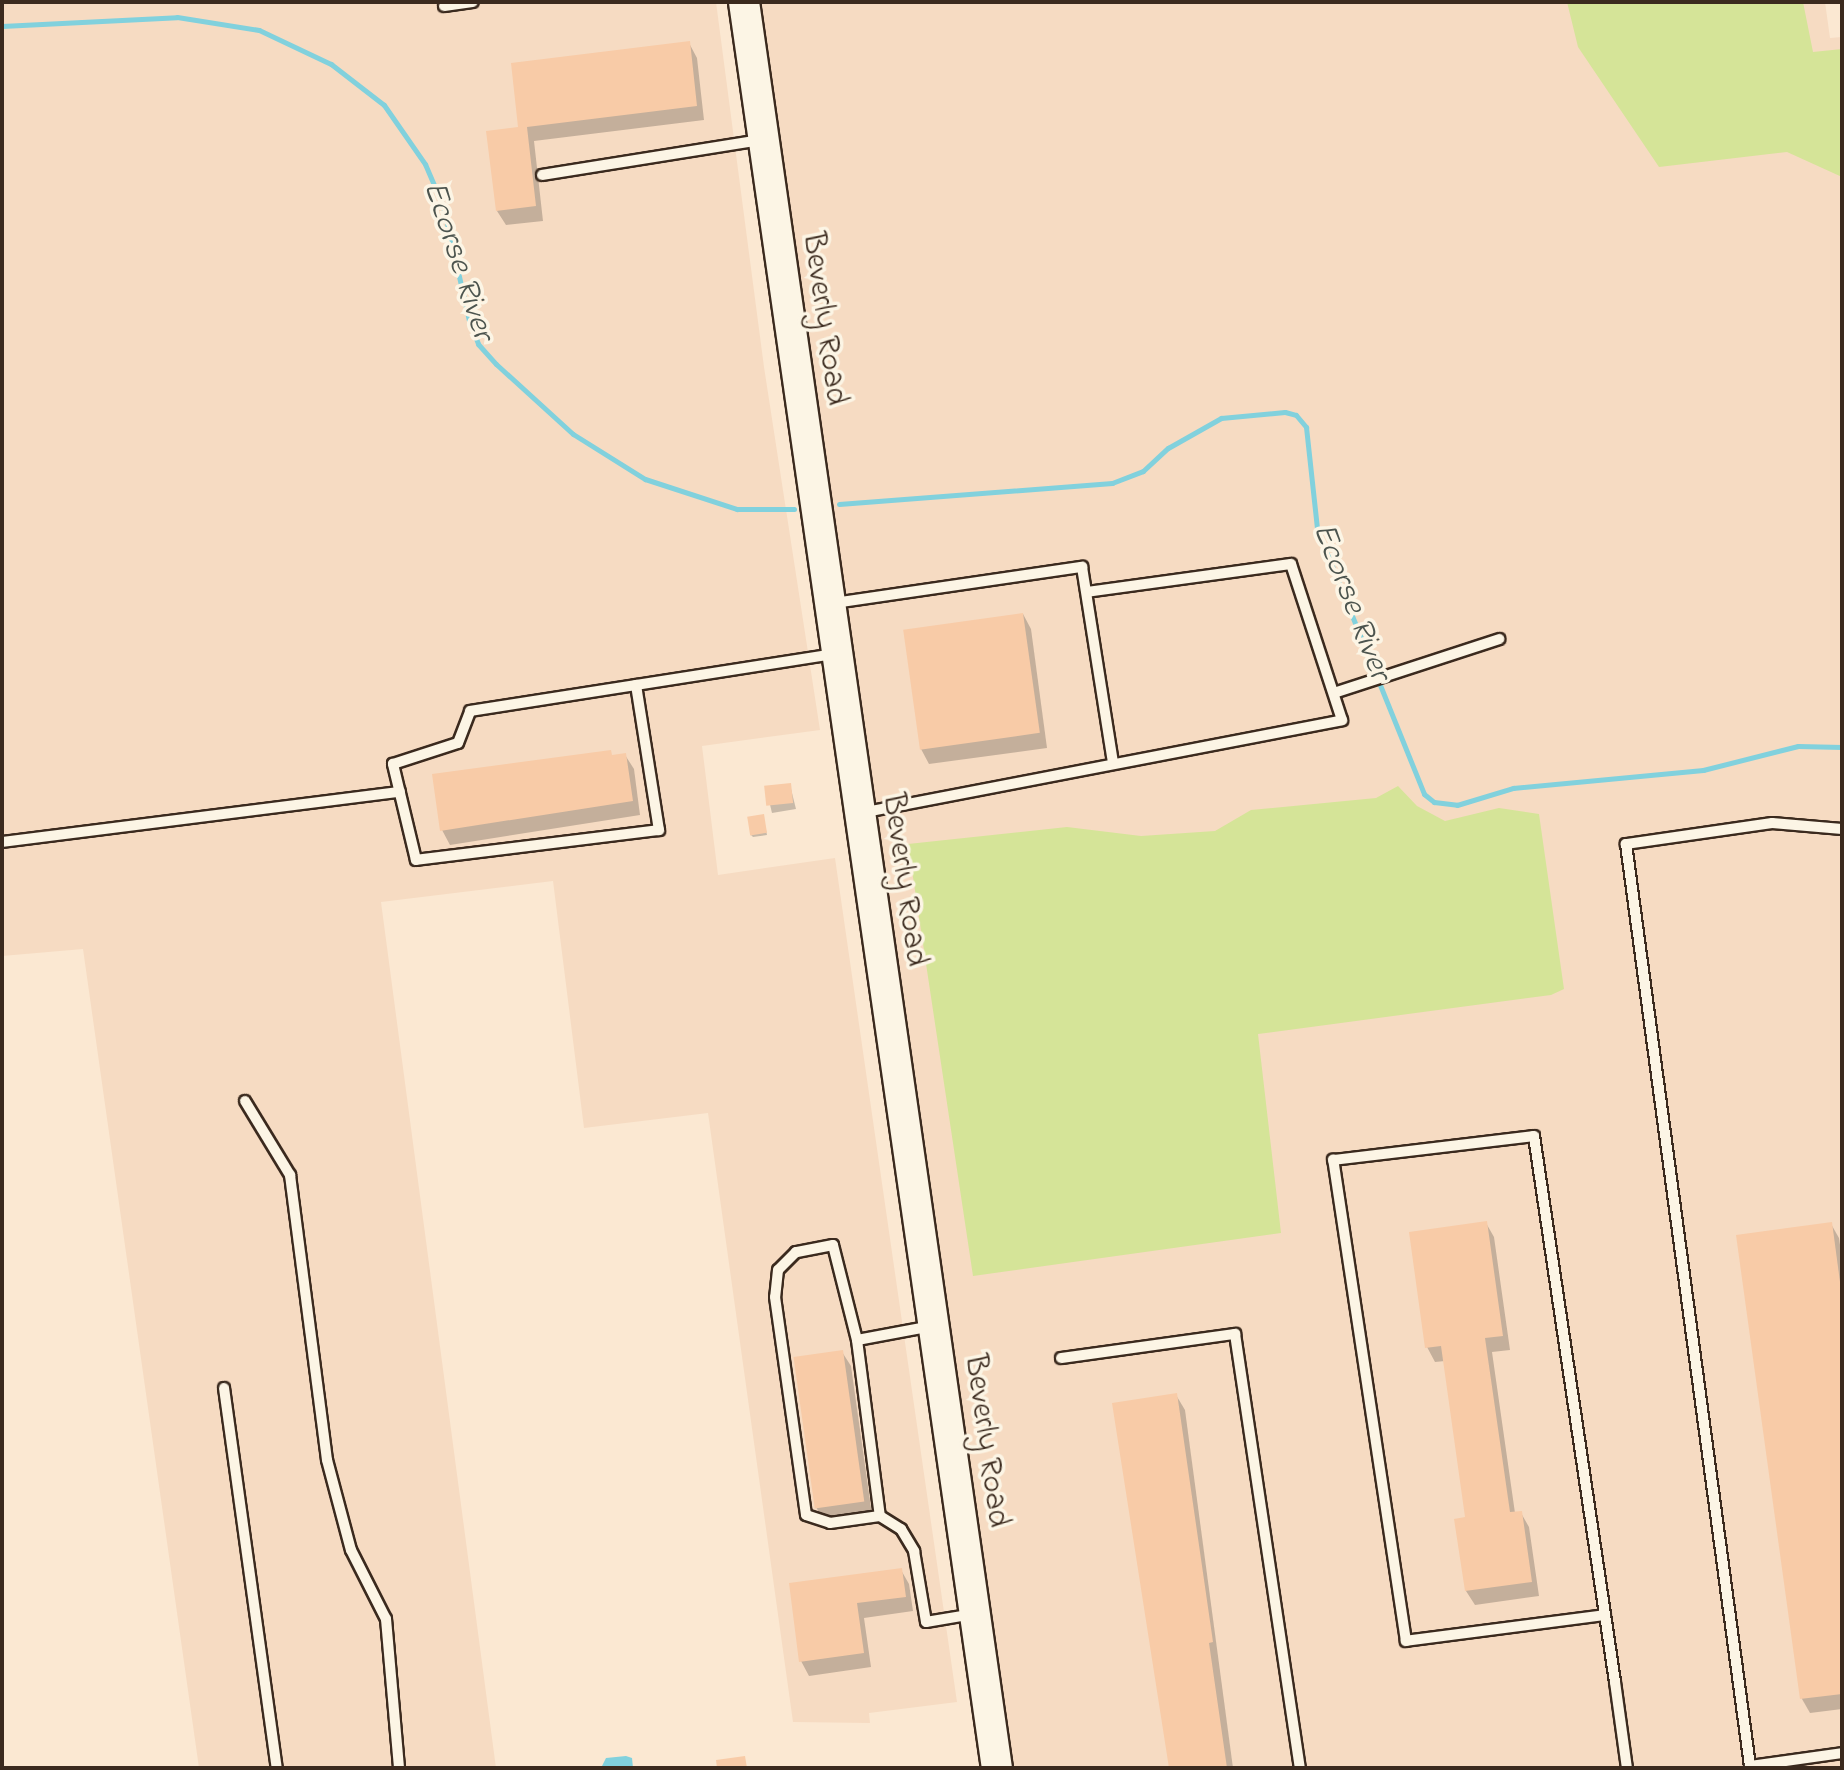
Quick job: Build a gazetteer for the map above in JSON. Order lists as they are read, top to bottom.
{
  "streets": {
    "street": ["Beverly Road"]
  },
  "water": ["Ecorse River"]
}
